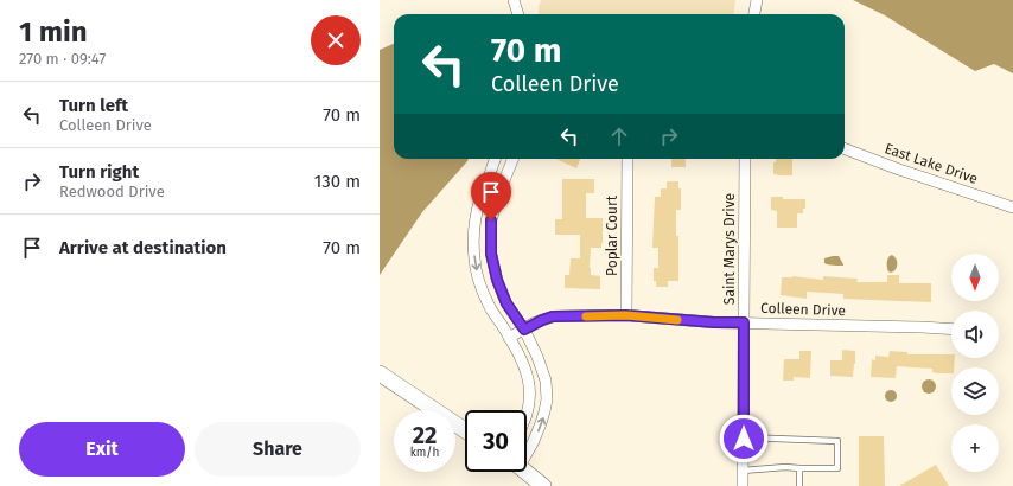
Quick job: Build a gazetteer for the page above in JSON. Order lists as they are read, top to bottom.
{
  "streets": {
    "street": [
      "East Lake Drive",
      "Poplar Court",
      "Saint Marys Drive",
      "Colleen Drive"
    ]
  },
  "crossings": [
    ["Poplar Court", "Colleen Drive"],
    ["Saint Marys Drive", "Colleen Drive"]
  ],
  "north": "bottom",
  "page": {
    "heading": ["1 min", "270 m · 09:47"],
    "turn": ["70 m", "Colleen Drive"],
    "list": [
      {
        "name": "Turn left",
        "note": "Colleen Drive",
        "value": "70 m"
      },
      {
        "name": "Turn right",
        "note": "Redwood Drive",
        "value": "130 m"
      },
      {
        "name": "Arrive at destination",
        "value": "70 m"
      }
    ],
    "map_buttons": "+",
    "speed": "22 km/h",
    "limit": "30",
    "buttons": ["Exit", "Share"]
  }
}
